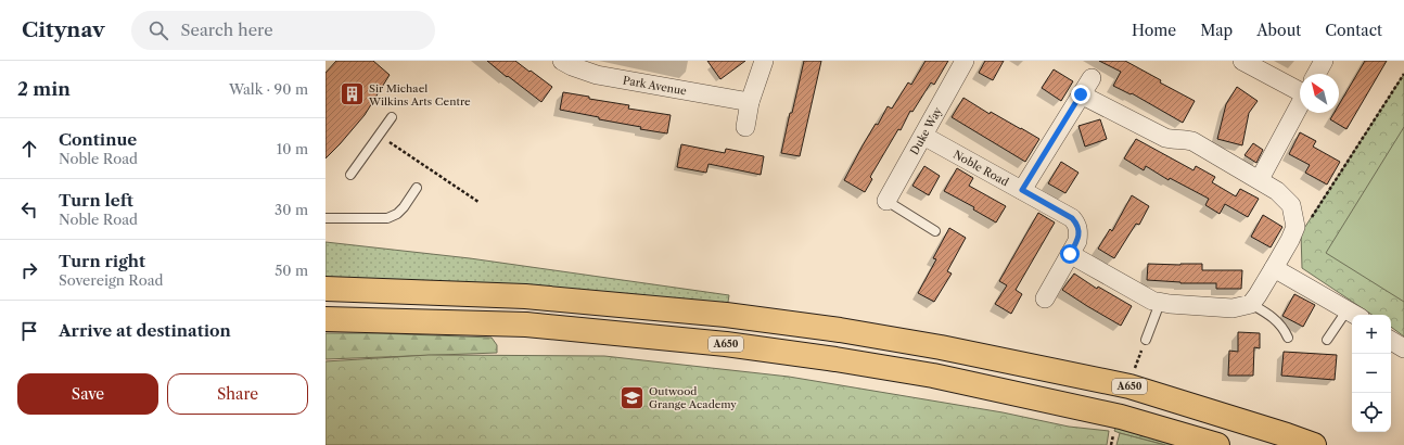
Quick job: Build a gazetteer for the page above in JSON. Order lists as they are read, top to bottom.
{
  "streets": {
    "highway": ["A650"],
    "street": ["Park Avenue", "Duke Way", "Noble Road"]
  },
  "crossings": [
    ["Duke Way", "Noble Road"]
  ],
  "places": {
    "building": ["Sir Michael Wilkins Arts Centre"],
    "school or university": ["Outwood Grange Academy"]
  },
  "north": "top left",
  "page": {
    "header": "Citynav",
    "search": "Search here",
    "nav": [
      "Home",
      "Map",
      "About",
      "Contact"
    ],
    "heading": ["2 min", "Walk · 90 m"],
    "list": [
      ["Continue", "Noble Road", "10 m"],
      ["Turn left", "Noble Road", "30 m"],
      ["Turn right", "Sovereign Road", "50 m"],
      "Arrive at destination"
    ],
    "map_buttons": ["+", "−"],
    "buttons": ["Save", "Share"]
  }
}
